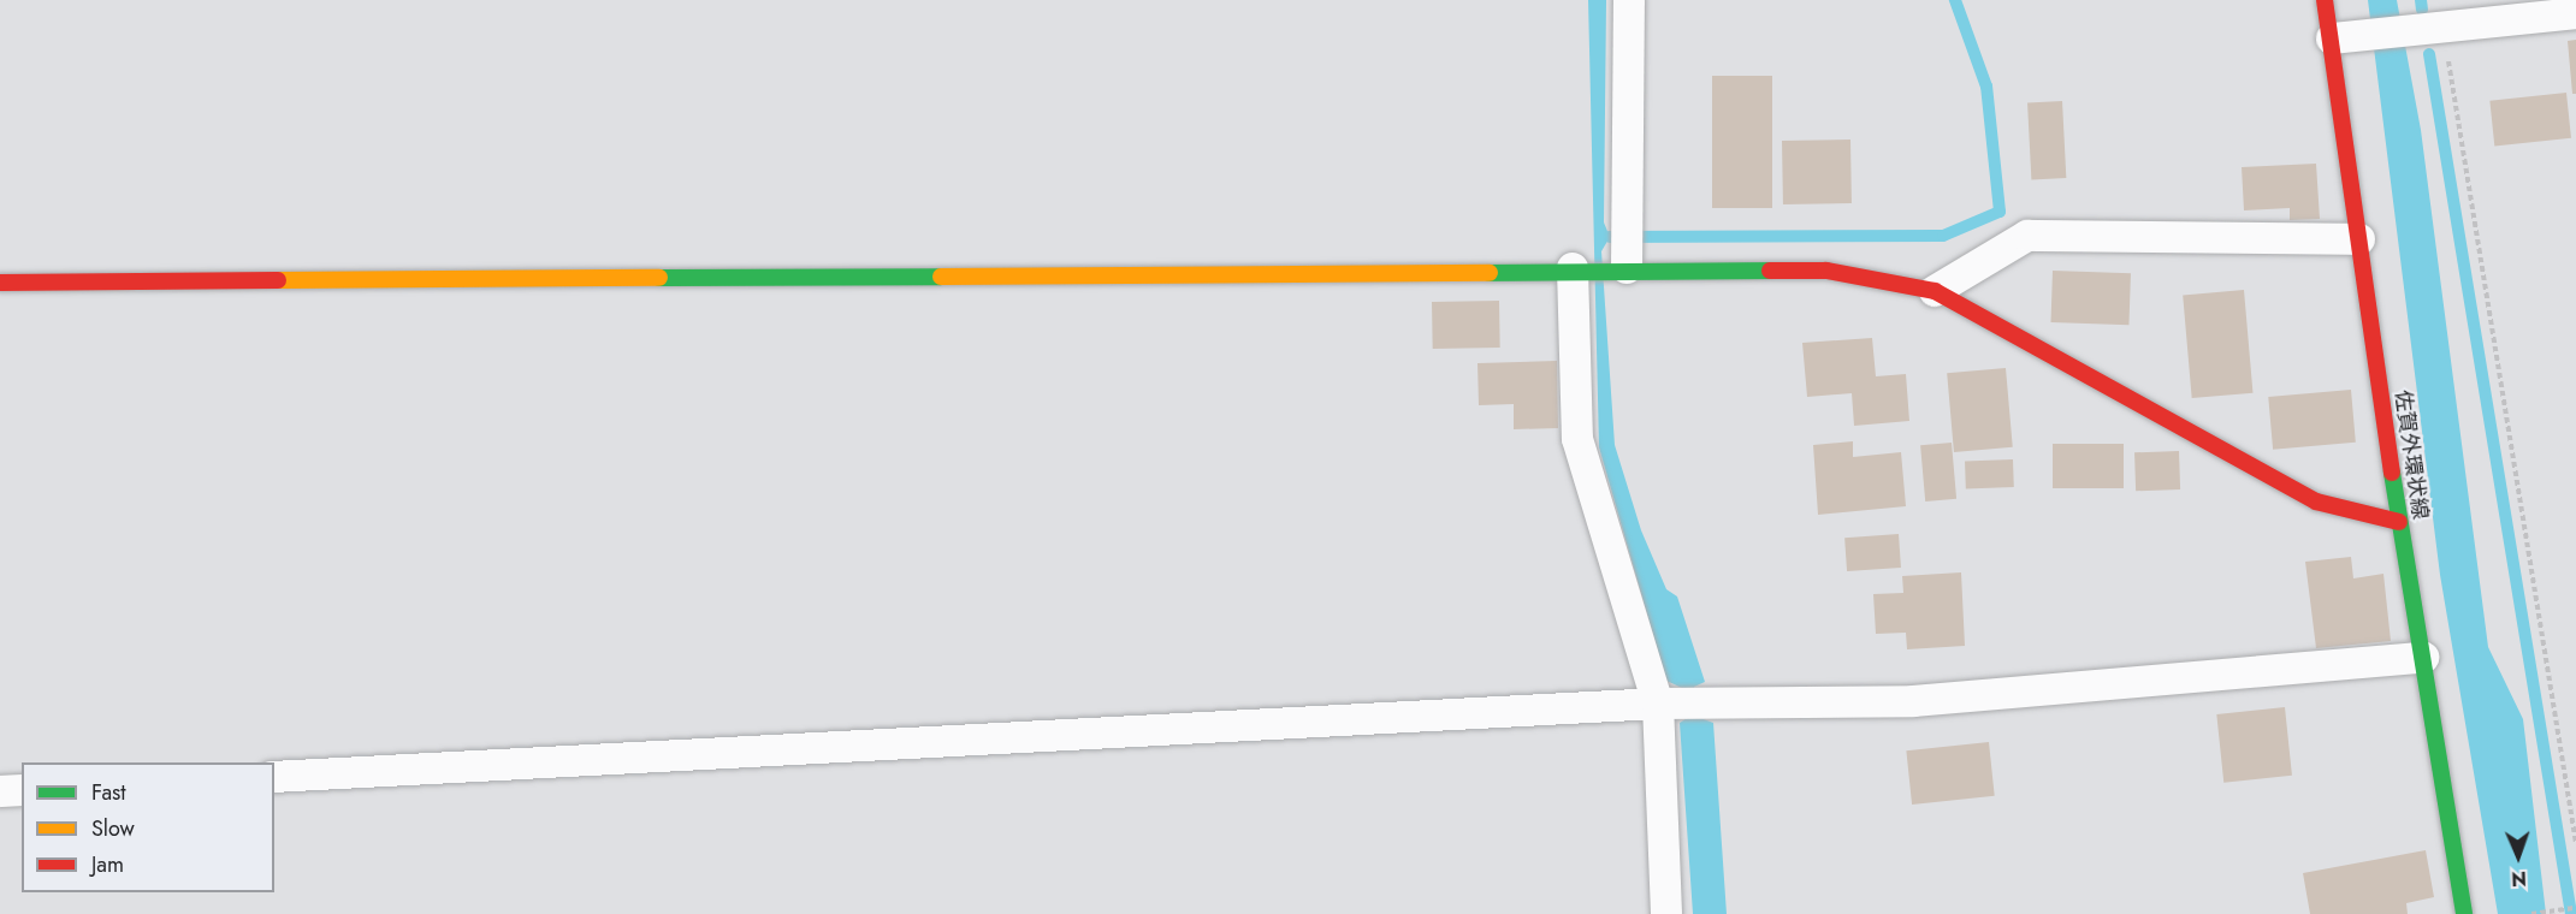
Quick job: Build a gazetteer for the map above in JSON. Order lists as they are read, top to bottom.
{
  "streets": {
    "street": ["佐賀外環状線"]
  },
  "legend": ["Fast", "Slow", "Jam"],
  "north": "bottom"
}
